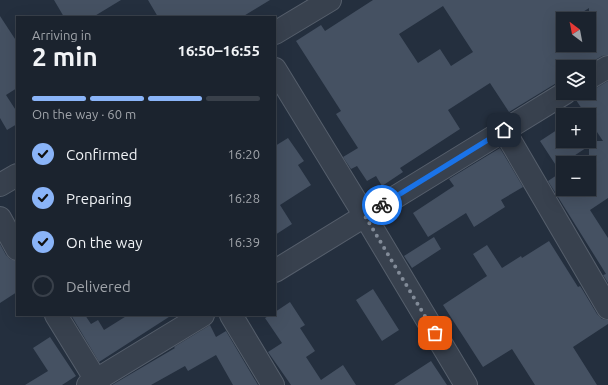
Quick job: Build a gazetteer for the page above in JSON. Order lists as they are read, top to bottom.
{
  "north": "top left",
  "page": {
    "map_buttons": ["+", "−"],
    "heading": ["2 min", "Arriving in", "16:50–16:55"],
    "bar": "On the way · 60 m",
    "list": [
      ["Confirmed", "16:20"],
      ["Preparing", "16:28"],
      ["On the way", "16:39"],
      "Delivered"
    ]
  }
}
